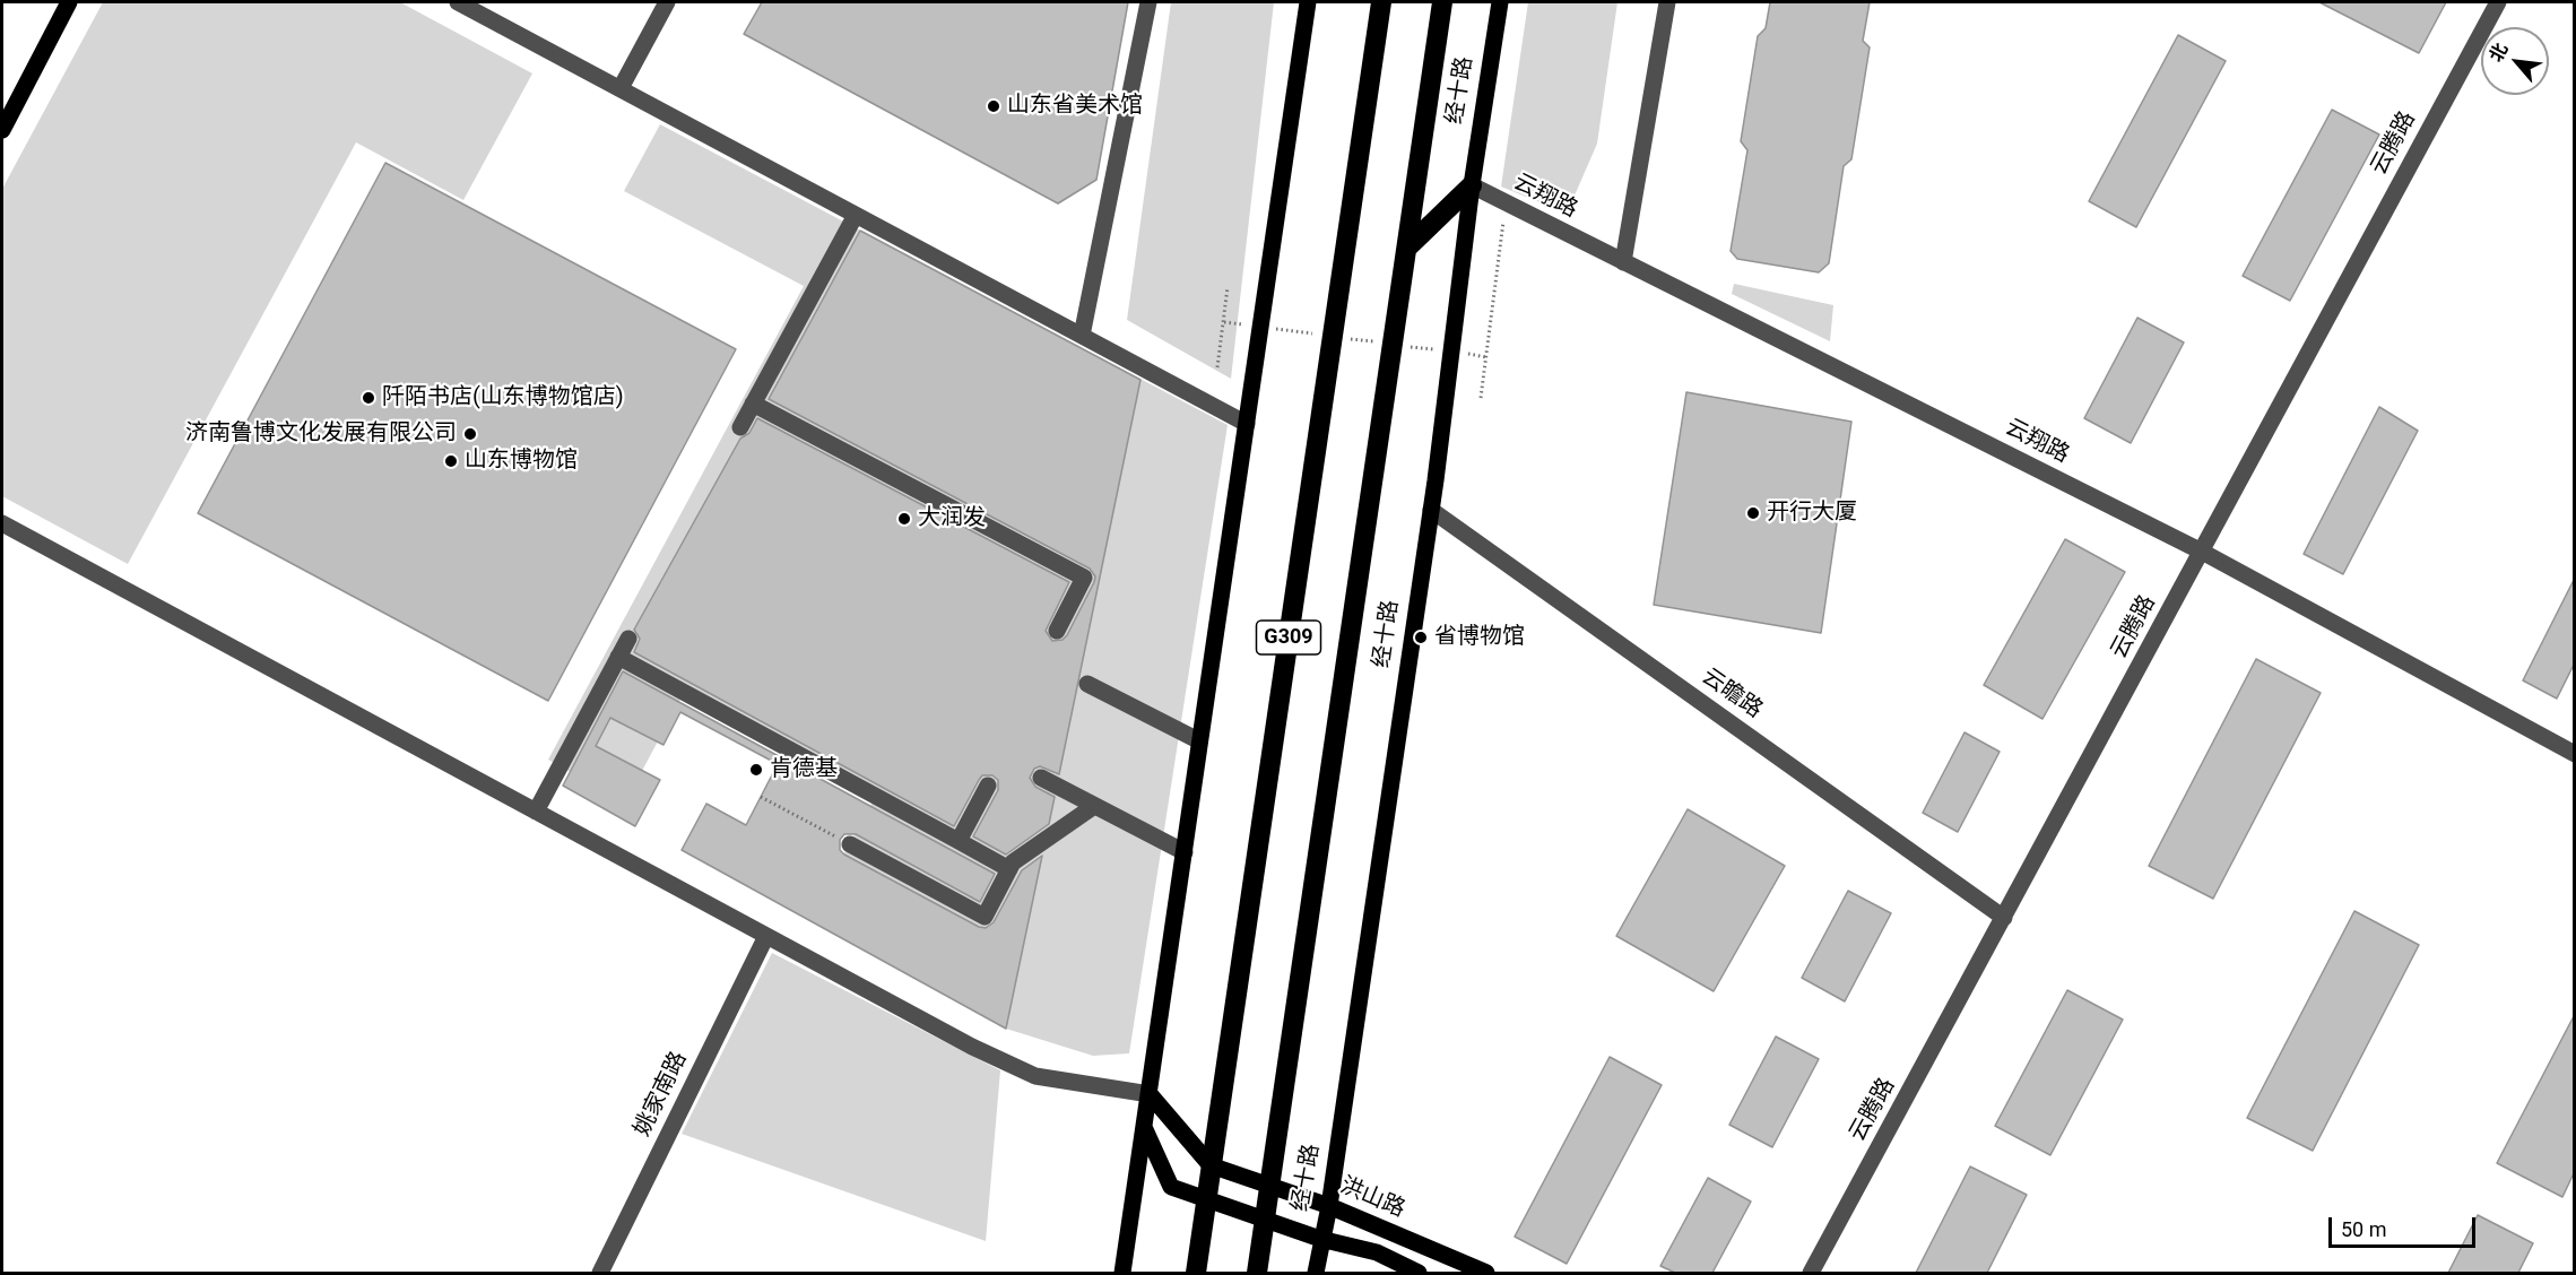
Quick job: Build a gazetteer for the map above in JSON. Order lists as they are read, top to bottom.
{
  "streets": {
    "highway": ["经十路", "G309"],
    "main road": ["洪山路"],
    "street": [
      "云腾路",
      "云翔路",
      "云瞻路",
      "姚家南路"
    ]
  },
  "crossings": [
    ["经十路", "云翔路"],
    ["经十路", "云瞻路"],
    ["经十路", "洪山路"],
    ["云腾路", "云翔路"],
    ["云腾路", "云瞻路"],
    ["G309", "洪山路"]
  ],
  "places": [
    "山东省美术馆",
    "阡陌书店(山东博物馆店)",
    "济南鲁博文化发展有限公司",
    "山东博物馆",
    "开行大厦",
    "大润发",
    "省博物馆",
    "肯德基"
  ],
  "scale_bar": "50 m",
  "north": "top left"
}
